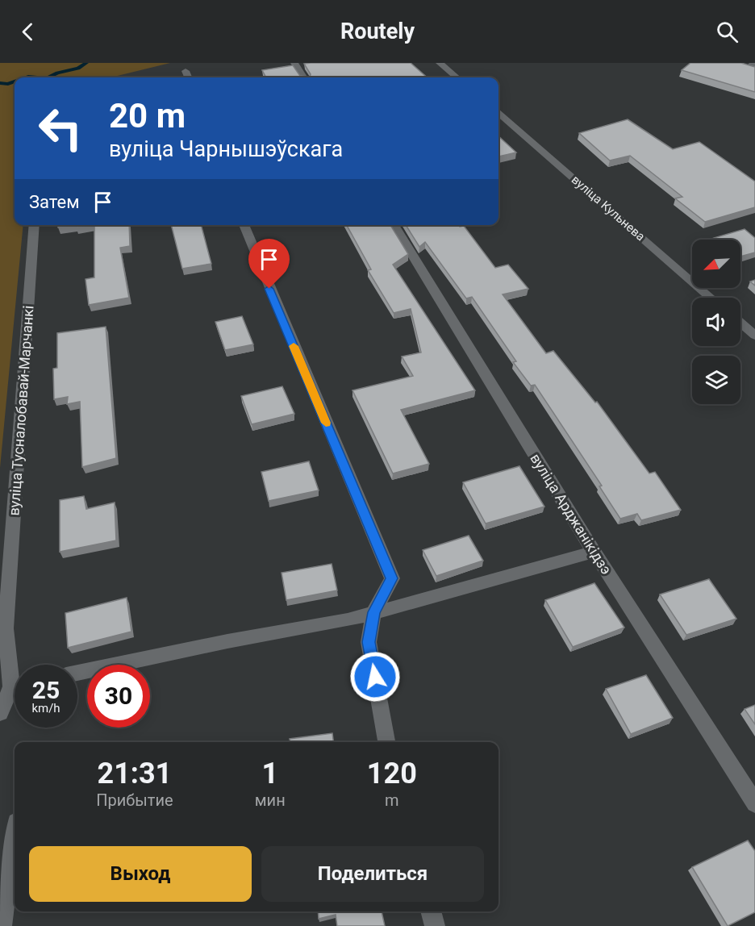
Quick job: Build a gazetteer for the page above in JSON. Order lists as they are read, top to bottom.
{
  "streets": {
    "street": ["вуліца Кульнева", "вуліца Тусналобавай-Марчанкі", "вуліца Арджанікідзэ"]
  },
  "north": "bottom left",
  "page": {
    "header": "Routely",
    "turn": ["20 m", "вуліца Чарнышэўскага"],
    "then": "Затем",
    "speed": "25 km/h",
    "limit": "30",
    "eta": [
      "21:31",
      "Прибытие",
      "1",
      "мин",
      "120",
      "m"
    ],
    "buttons": ["Выход", "Поделиться"]
  }
}
